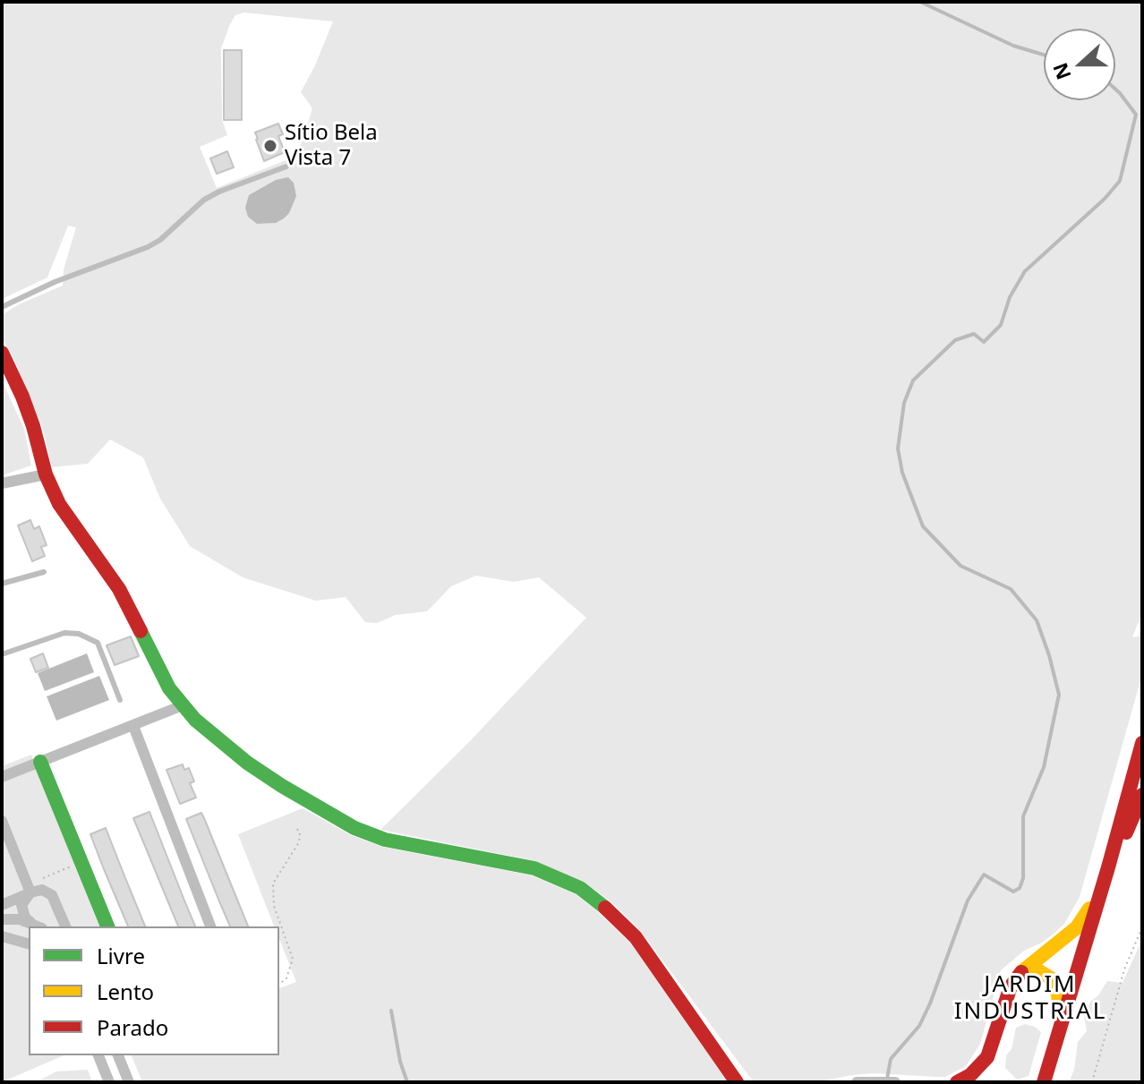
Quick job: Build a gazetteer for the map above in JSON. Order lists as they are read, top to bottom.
{
  "districts": ["JARDIM INDUSTRIAL"],
  "places": ["Sítio Bela Vista 7"],
  "legend": ["Livre", "Lento", "Parado"],
  "north": "left"
}
